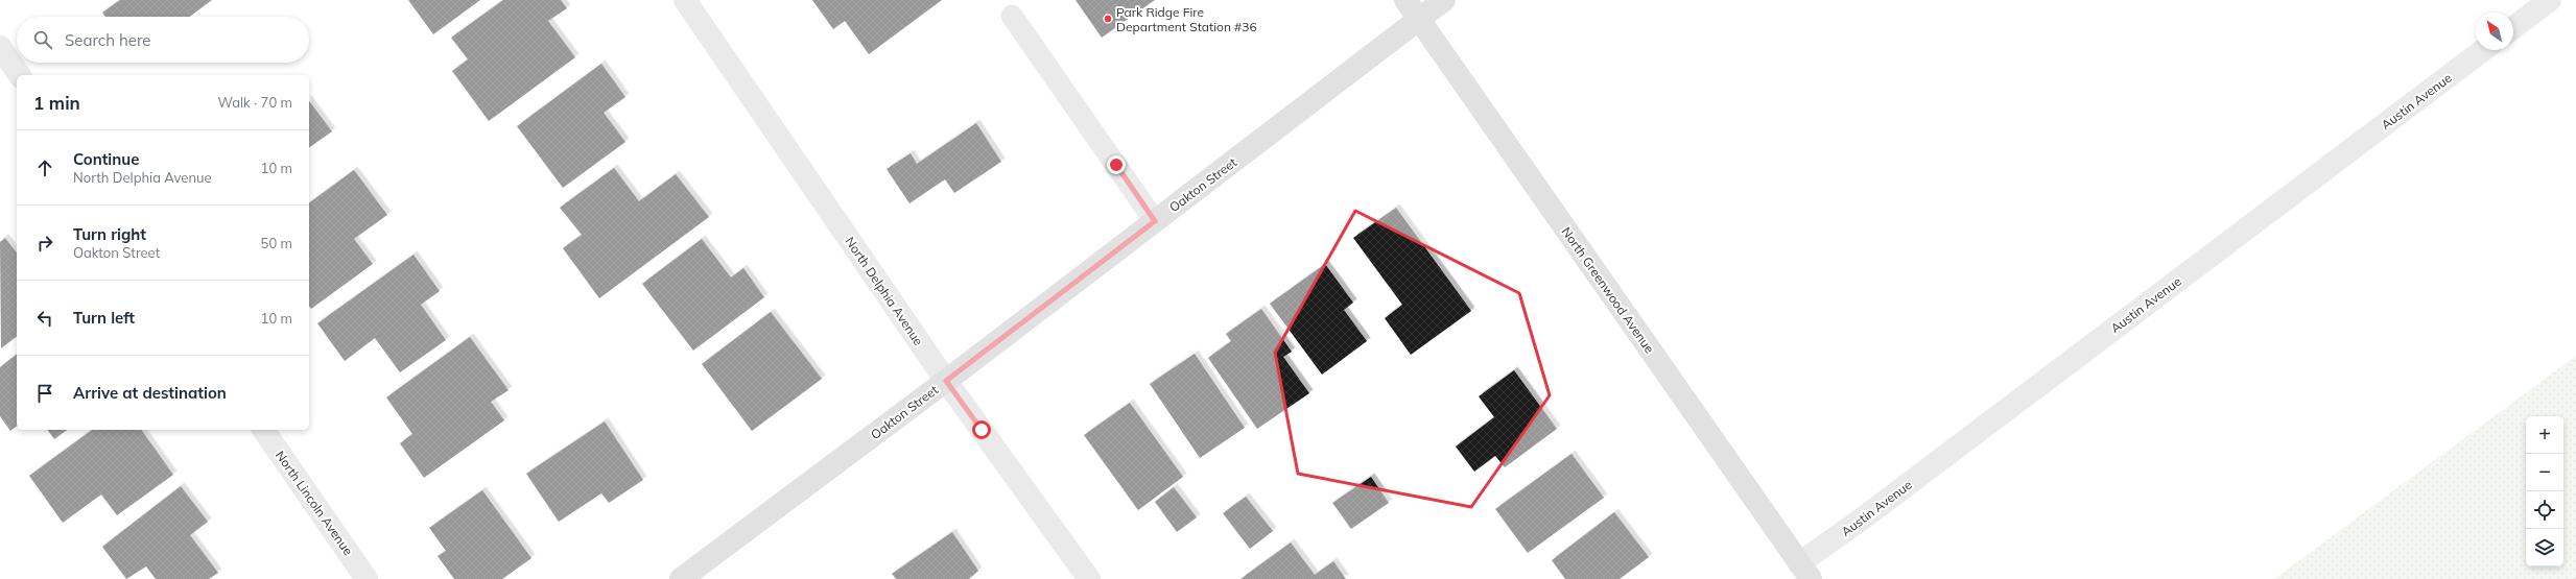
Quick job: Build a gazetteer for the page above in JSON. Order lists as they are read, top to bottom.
{
  "streets": {
    "main road": ["Oakton Street", "North Greenwood Avenue"],
    "street": ["Austin Avenue", "North Delphia Avenue", "North Lincoln Avenue"]
  },
  "crossings": [
    ["Austin Avenue", "North Greenwood Avenue"],
    ["Oakton Street", "North Greenwood Avenue"],
    ["Oakton Street", "North Delphia Avenue"]
  ],
  "places": ["Park Ridge Fire Department Station #36"],
  "north": "top left",
  "page": {
    "search": "Search here",
    "heading": ["1 min", "Walk · 70 m"],
    "list": [
      ["Continue", "North Delphia Avenue", "10 m"],
      ["Turn right", "Oakton Street", "50 m"],
      ["Turn left", "10 m"],
      "Arrive at destination"
    ],
    "map_buttons": ["+", "−"]
  }
}
